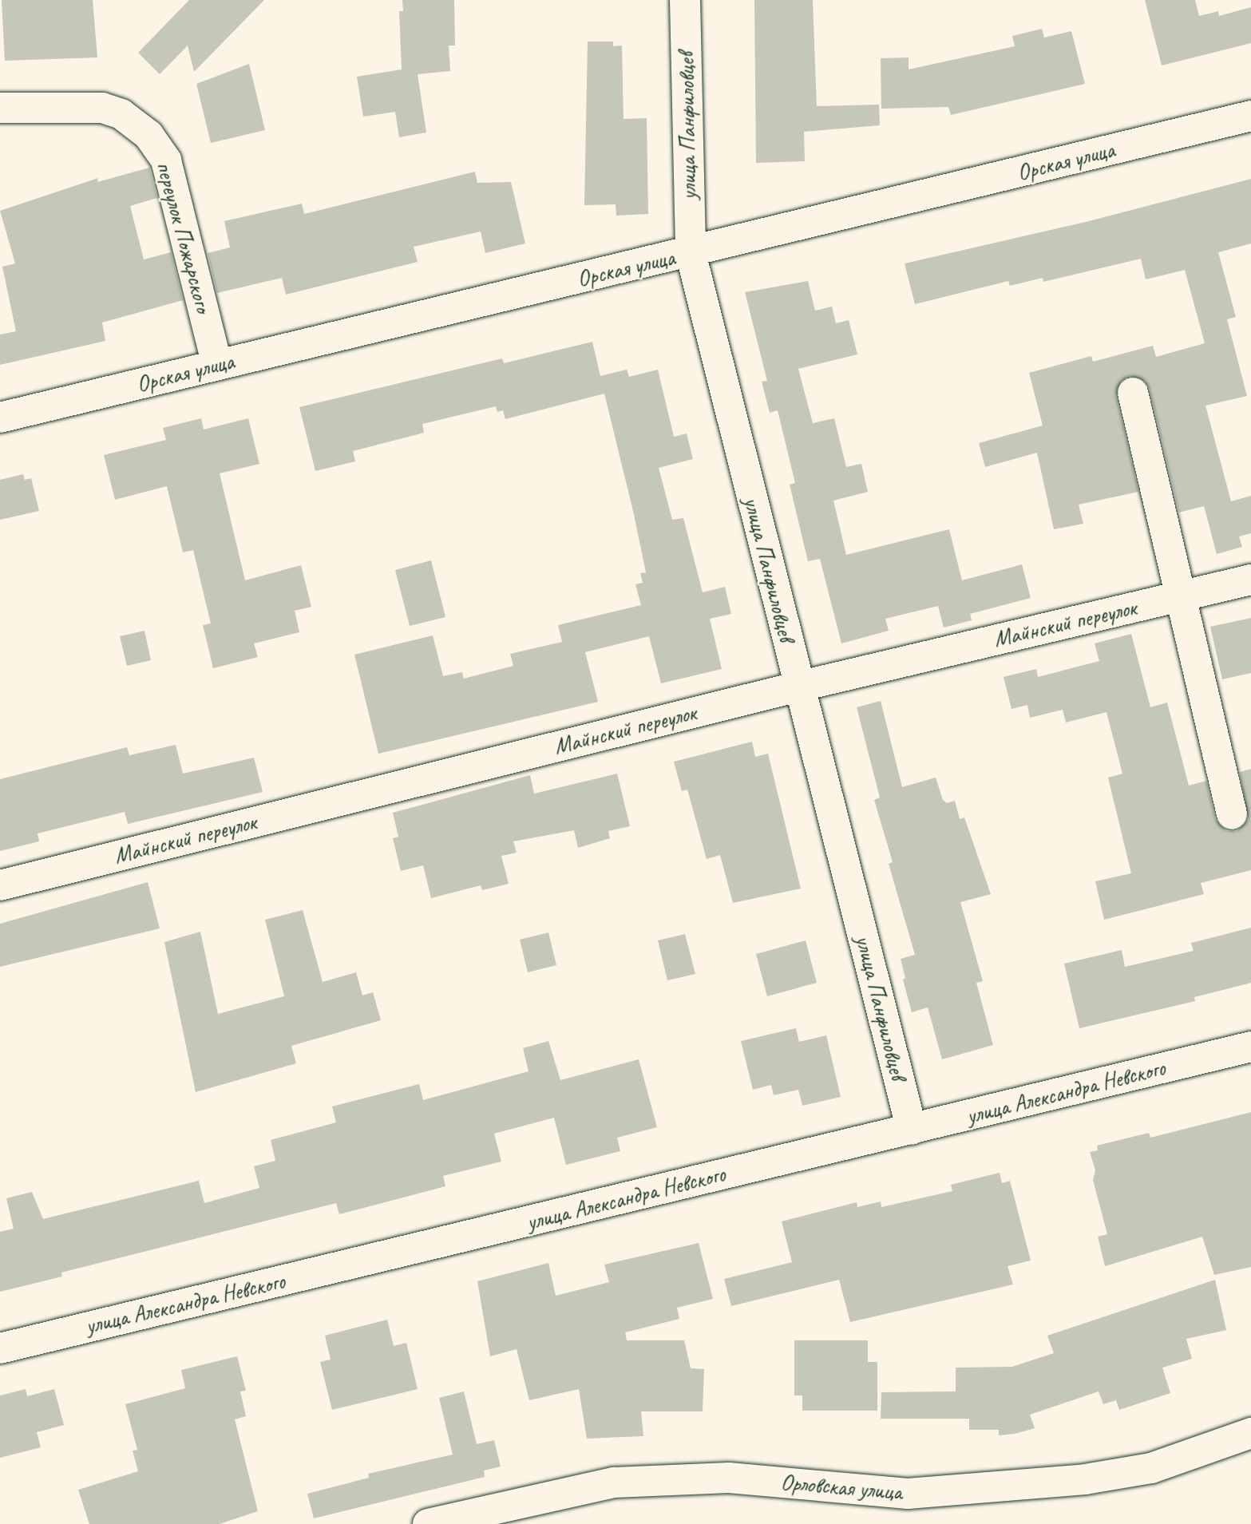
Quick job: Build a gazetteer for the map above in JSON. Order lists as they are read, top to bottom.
{
  "streets": {
    "street": [
      "улица Панфиловцев",
      "Орская улица",
      "переулок Пожарского",
      "Майнский переулок",
      "улица Александра Невского",
      "Орловская улица"
    ]
  },
  "crossings": [
    ["улица Панфиловцев", "Орская улица"],
    ["улица Панфиловцев", "Майнский переулок"],
    ["улица Панфиловцев", "улица Александра Невского"],
    ["Орская улица", "переулок Пожарского"]
  ]
}
